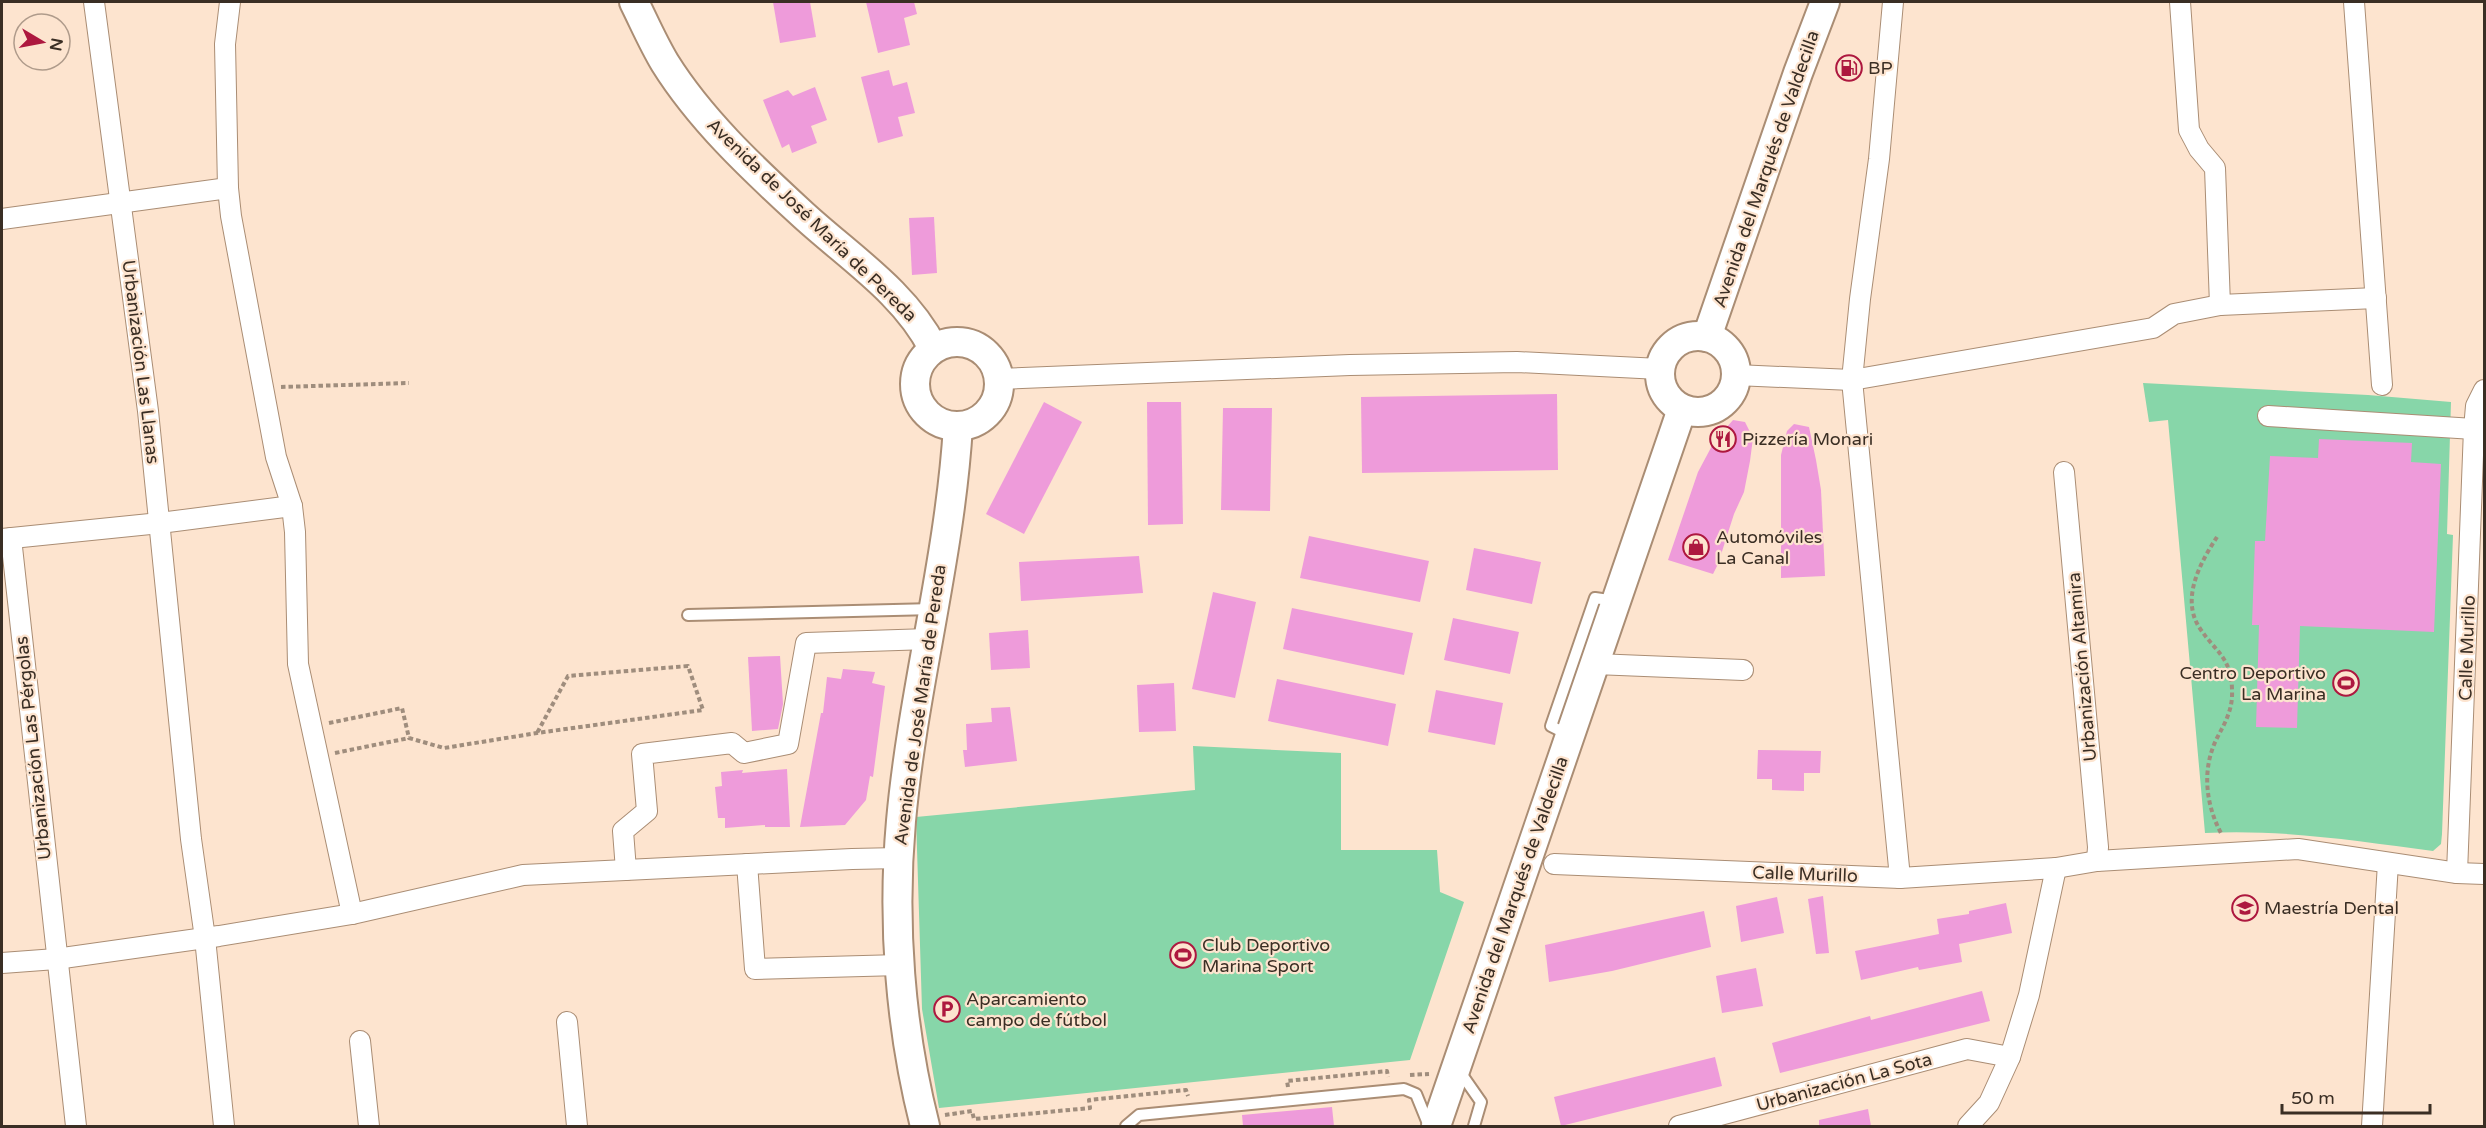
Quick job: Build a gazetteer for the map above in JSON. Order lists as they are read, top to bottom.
{
  "streets": {
    "street": [
      "Avenida del Marqués de Valdecilla",
      "Avenida de José María de Pereda",
      "Urbanización Las Llanas",
      "Calle Murillo",
      "Urbanización Altamira",
      "Urbanización Las Pérgolas",
      "Urbanización La Sota"
    ]
  },
  "crossings": [
    ["Urbanización Las Llanas", "Urbanización Las Pérgolas"],
    ["Calle Murillo", "Urbanización Altamira"]
  ],
  "places": {
    "fuel station": ["BP"],
    "restaurant": ["Pizzería Monari"],
    "shop": ["Automóviles La Canal"],
    "sports": ["Centro Deportivo La Marina", "Club Deportivo Marina Sport"],
    "school or university": ["Maestría Dental"],
    "parking": ["Aparcamiento campo de fútbol"]
  },
  "scale_bar": "50 m",
  "north": "right"
}
